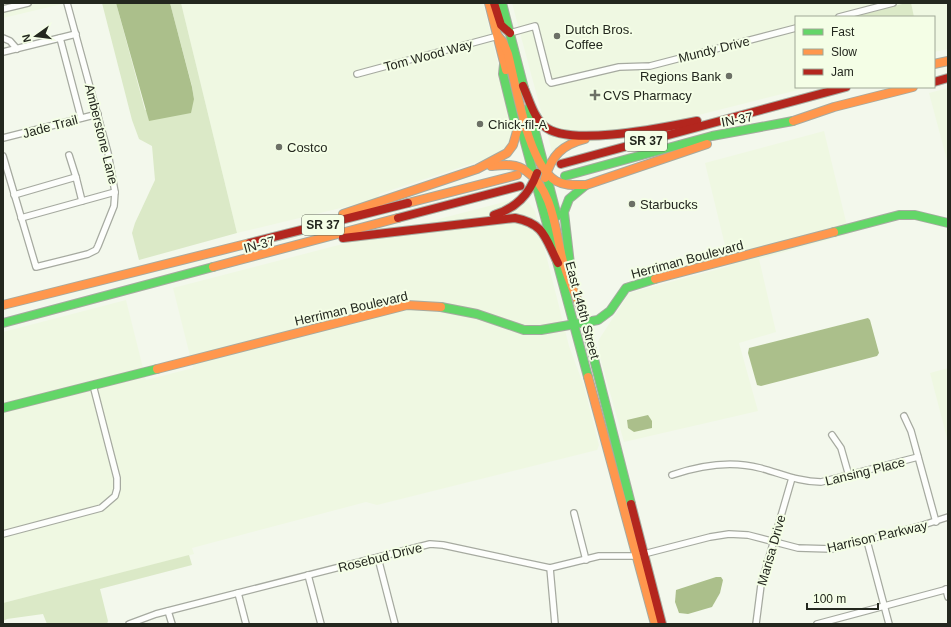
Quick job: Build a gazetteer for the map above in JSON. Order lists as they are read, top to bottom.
{
  "streets": {
    "main road": [
      "IN-37",
      "SR 37",
      "Herriman Boulevard",
      "East 146th Street"
    ],
    "street": [
      "Mundy Drive",
      "Tom Wood Way",
      "Jade Trail",
      "Amberstone Lane",
      "Lansing Place",
      "Harrison Parkway",
      "Marisa Drive",
      "Rosebud Drive"
    ]
  },
  "crossings": [
    ["Mundy Drive", "East 146th Street"],
    ["Jade Trail", "Amberstone Lane"],
    ["Herriman Boulevard", "East 146th Street"],
    ["East 146th Street", "Harrison Parkway"],
    ["East 146th Street", "Rosebud Drive"],
    ["Lansing Place", "Marisa Drive"],
    ["Harrison Parkway", "Marisa Drive"],
    ["Harrison Parkway", "Rosebud Drive"]
  ],
  "places": {
    "other": [
      "Dutch Bros. Coffee",
      "Regions Bank",
      "Chick-fil-A",
      "Costco",
      "Starbucks"
    ],
    "health": ["CVS Pharmacy"]
  },
  "legend": ["Fast", "Slow", "Jam"],
  "scale_bar": "100 m",
  "north": "left"
}
